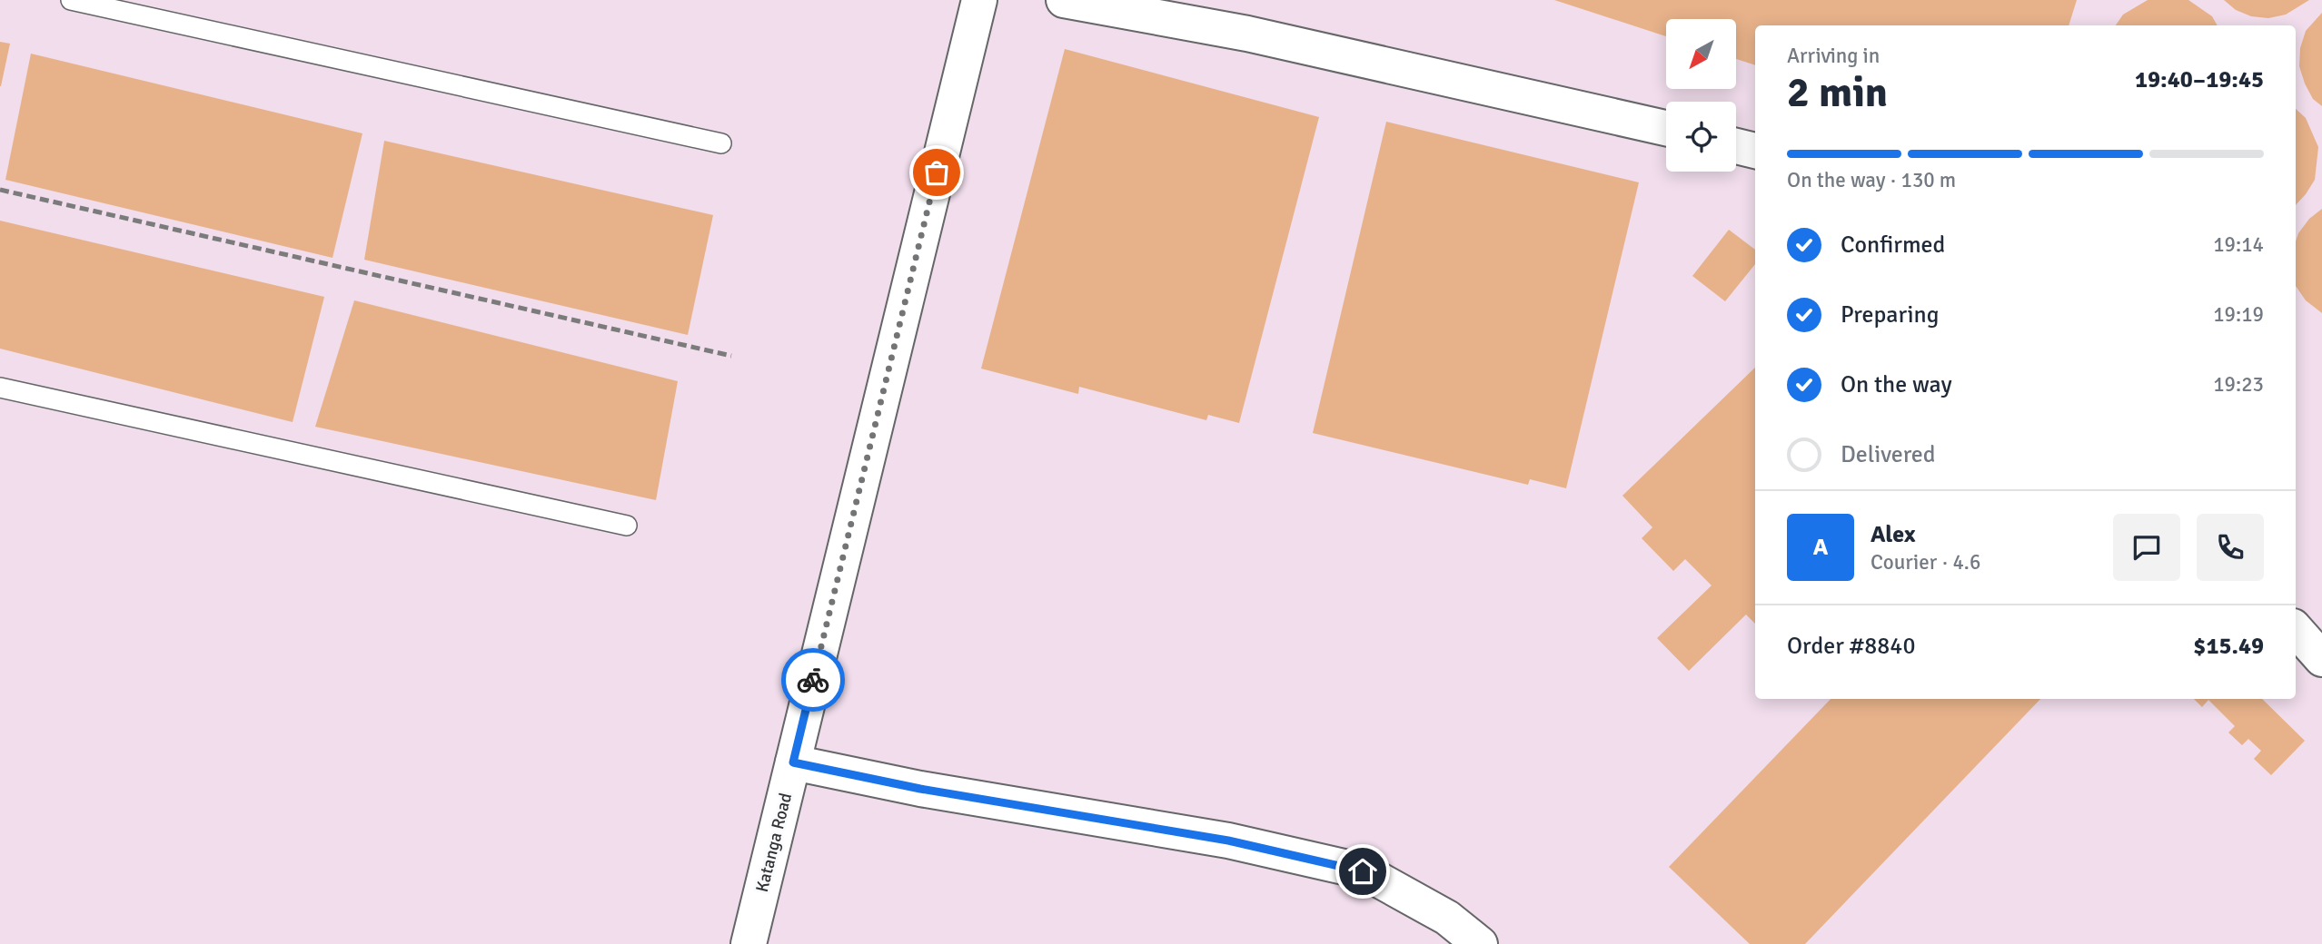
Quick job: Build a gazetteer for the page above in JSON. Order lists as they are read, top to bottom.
{
  "streets": {
    "street": ["Katanga Road"]
  },
  "north": "bottom left",
  "page": {
    "heading": ["2 min", "Arriving in", "19:40–19:45"],
    "panel": [
      "Alex",
      "Courier · 4.6",
      "Order #8840",
      "$15.49"
    ],
    "bar": "On the way · 130 m",
    "list": [
      ["Confirmed", "19:14"],
      ["Preparing", "19:19"],
      ["On the way", "19:23"],
      "Delivered"
    ],
    "round": "A"
  }
}
